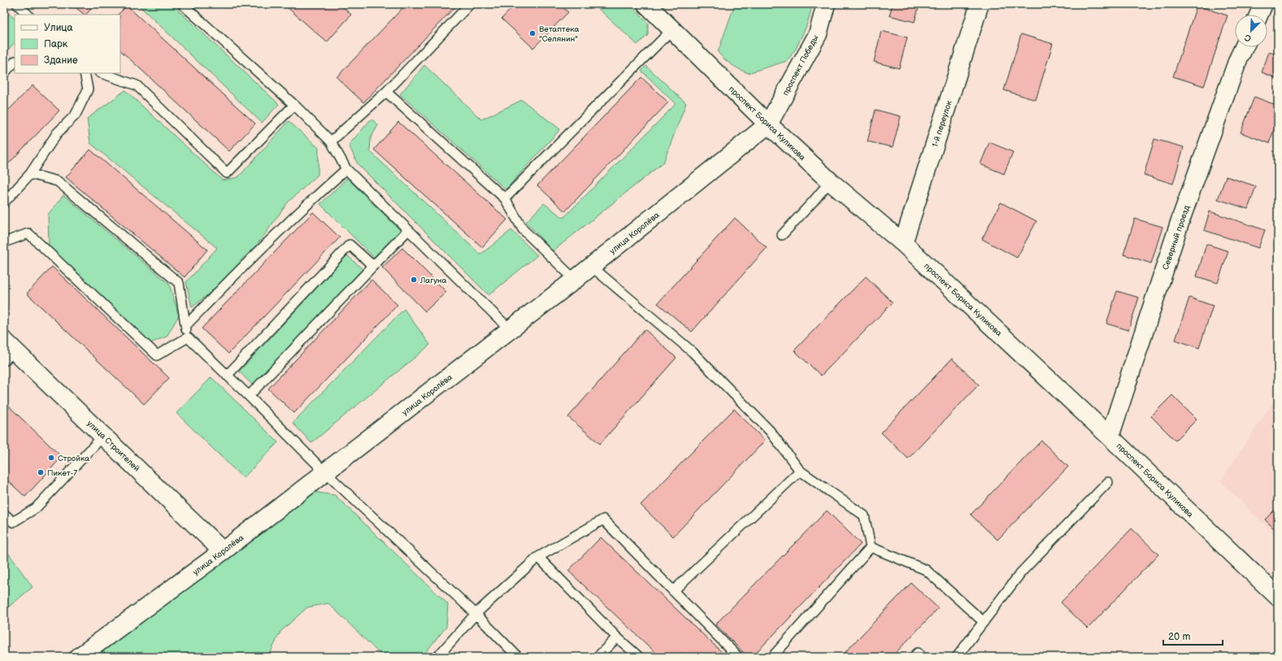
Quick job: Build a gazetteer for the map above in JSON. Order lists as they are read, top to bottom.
{
  "streets": {
    "street": [
      "проспект Победы",
      "проспект Бориса Куликова",
      "1-й переулок",
      "улица Королёва",
      "Северный проезд",
      "улица Строителей"
    ]
  },
  "crossings": [
    ["проспект Победы", "проспект Бориса Куликова"],
    ["проспект Победы", "улица Королёва"],
    ["проспект Бориса Куликова", "1-й переулок"],
    ["проспект Бориса Куликова", "улица Королёва"],
    ["проспект Бориса Куликова", "Северный проезд"],
    ["улица Королёва", "улица Строителей"]
  ],
  "places": [
    "Ветаптека \"Селянин\"",
    "Лагуна",
    "Стройка",
    "Пикет-7"
  ],
  "legend": ["Улица", "Парк", "Здание"],
  "scale_bar": "20 m",
  "north": "bottom left"
}
